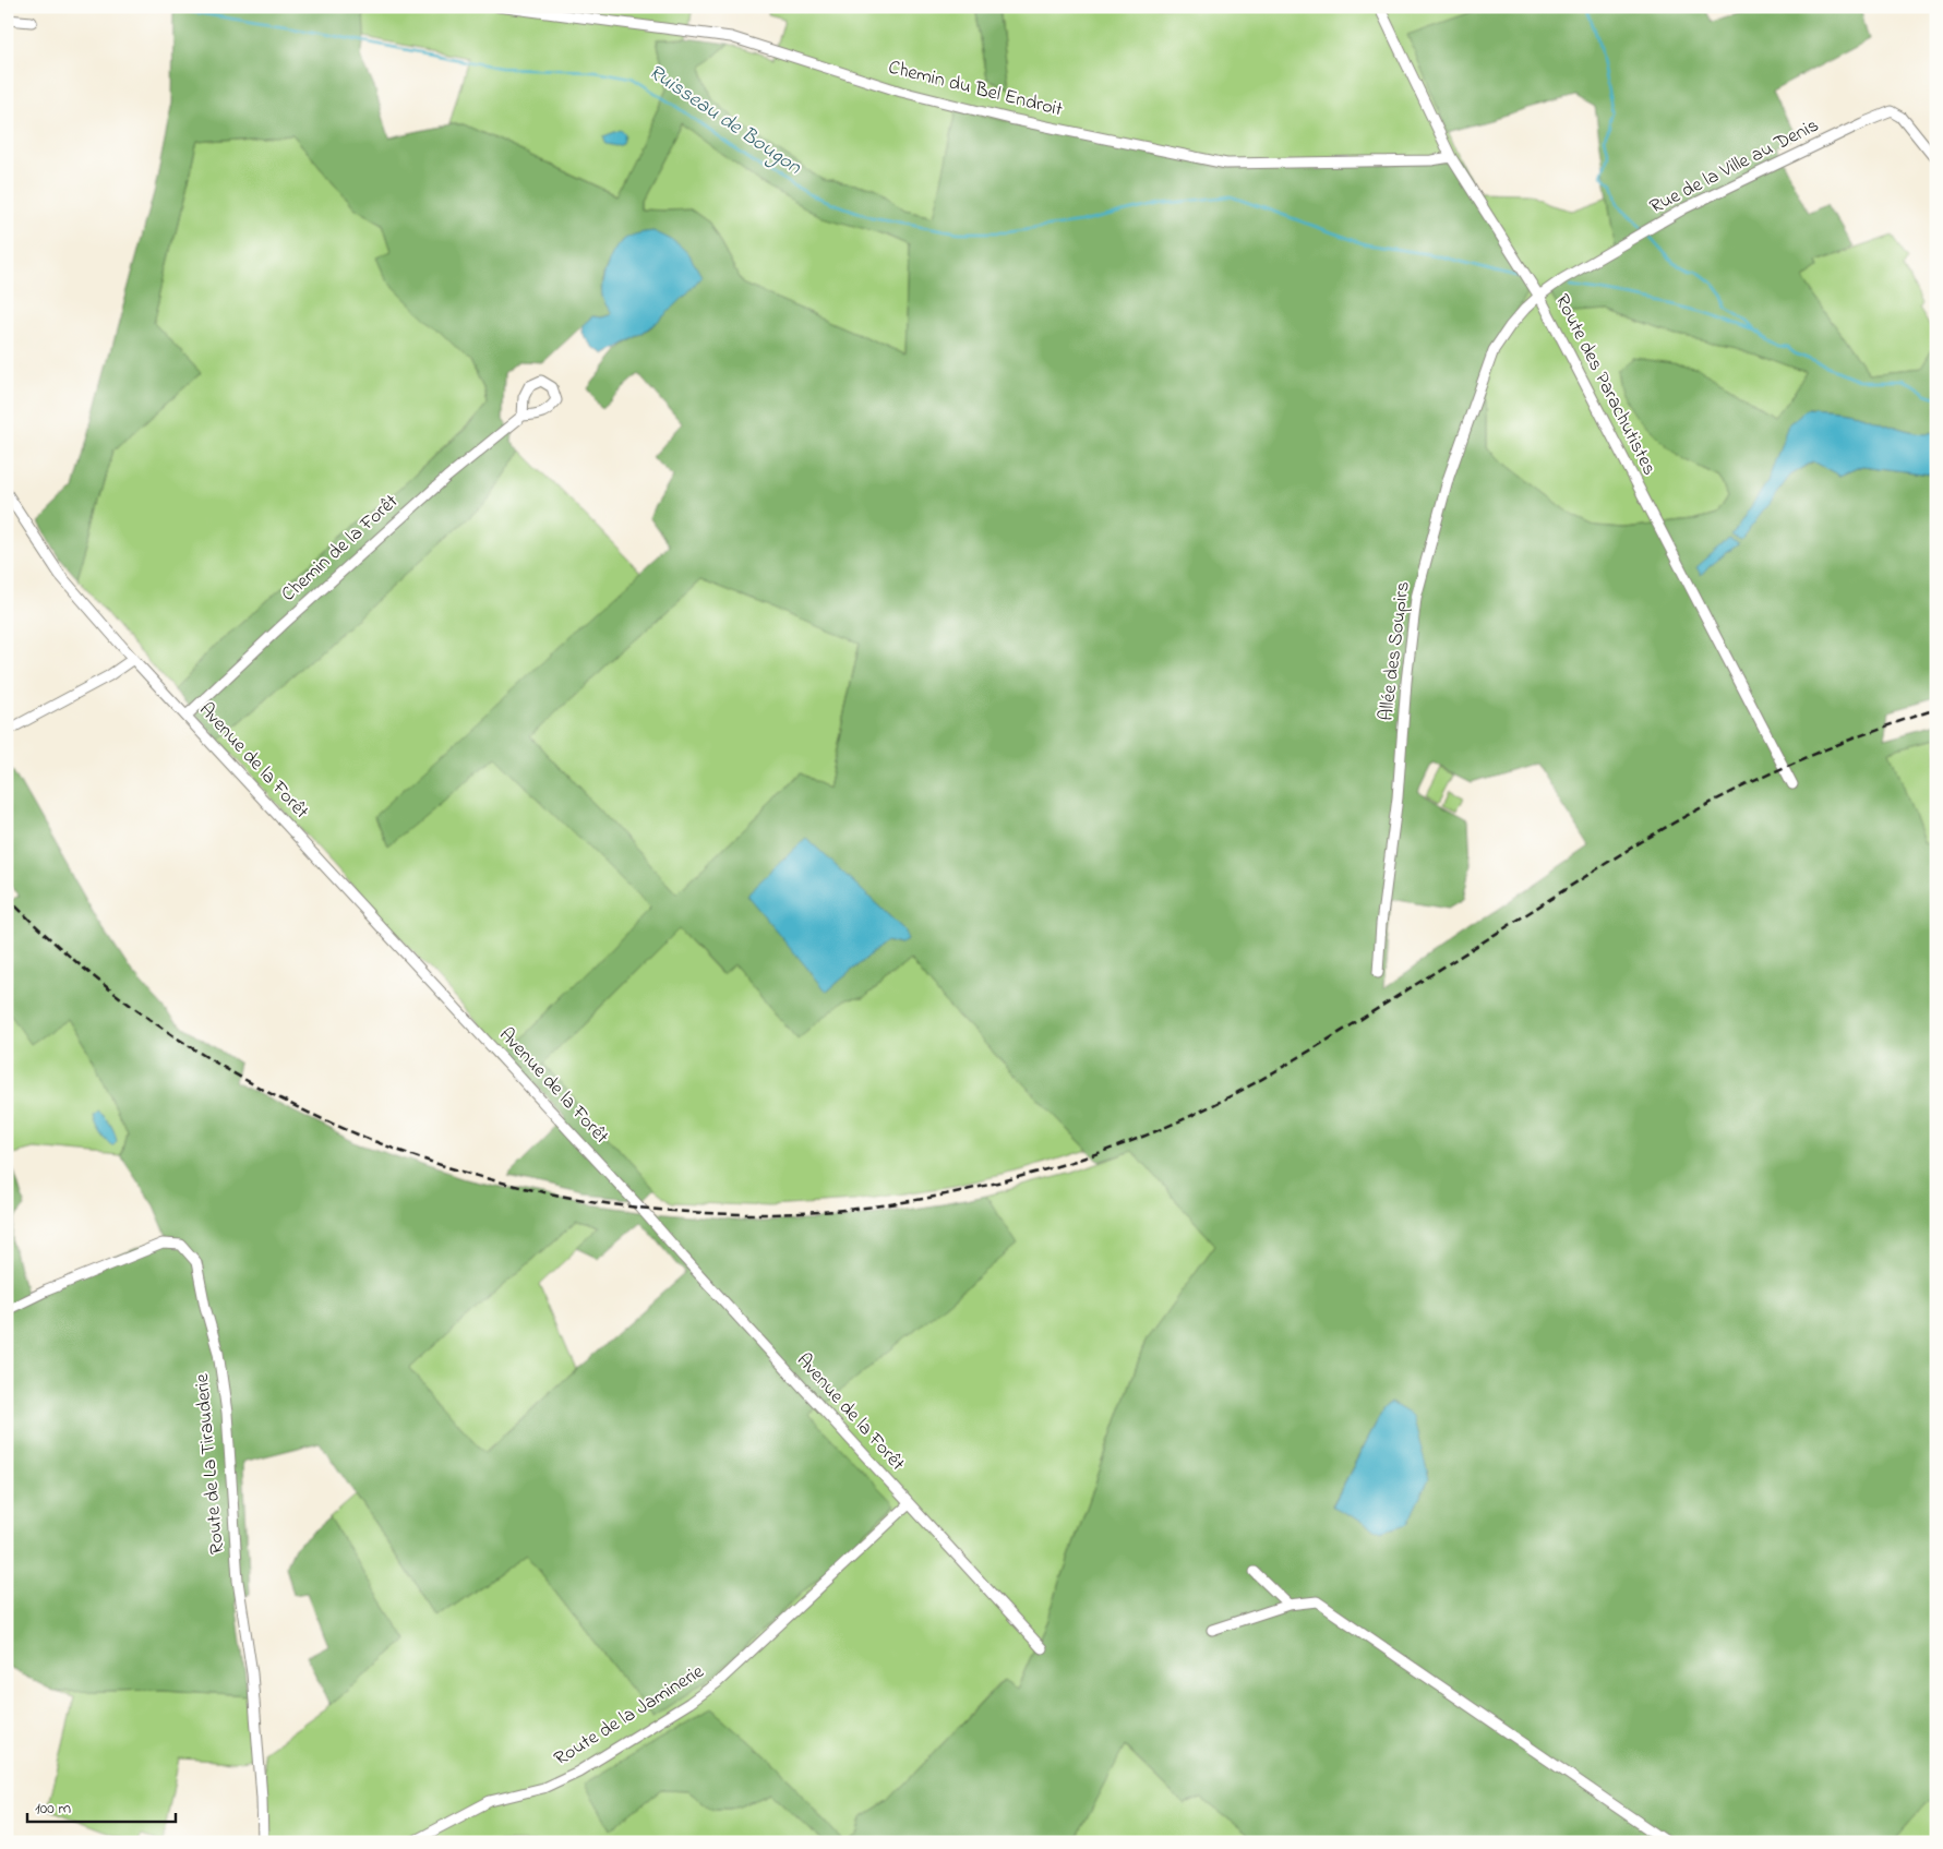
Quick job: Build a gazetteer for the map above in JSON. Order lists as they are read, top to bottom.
{
  "streets": {
    "street": [
      "Chemin du Bel Endroit",
      "Rue de la Ville au Denis",
      "Route des Parachutistes",
      "Chemin de la Forêt",
      "Allée des Soupirs",
      "Avenue de la Forêt",
      "Route de La Tirauderie",
      "Route de la Jaminerie"
    ]
  },
  "crossings": [
    ["Chemin du Bel Endroit", "Route des Parachutistes"],
    ["Rue de la Ville au Denis", "Route des Parachutistes"],
    ["Rue de la Ville au Denis", "Allée des Soupirs"],
    ["Route des Parachutistes", "Allée des Soupirs"],
    ["Chemin de la Forêt", "Avenue de la Forêt"],
    ["Avenue de la Forêt", "Route de la Jaminerie"]
  ],
  "water": ["Ruisseau de Bougon"],
  "scale_bar": "100 m"
}
